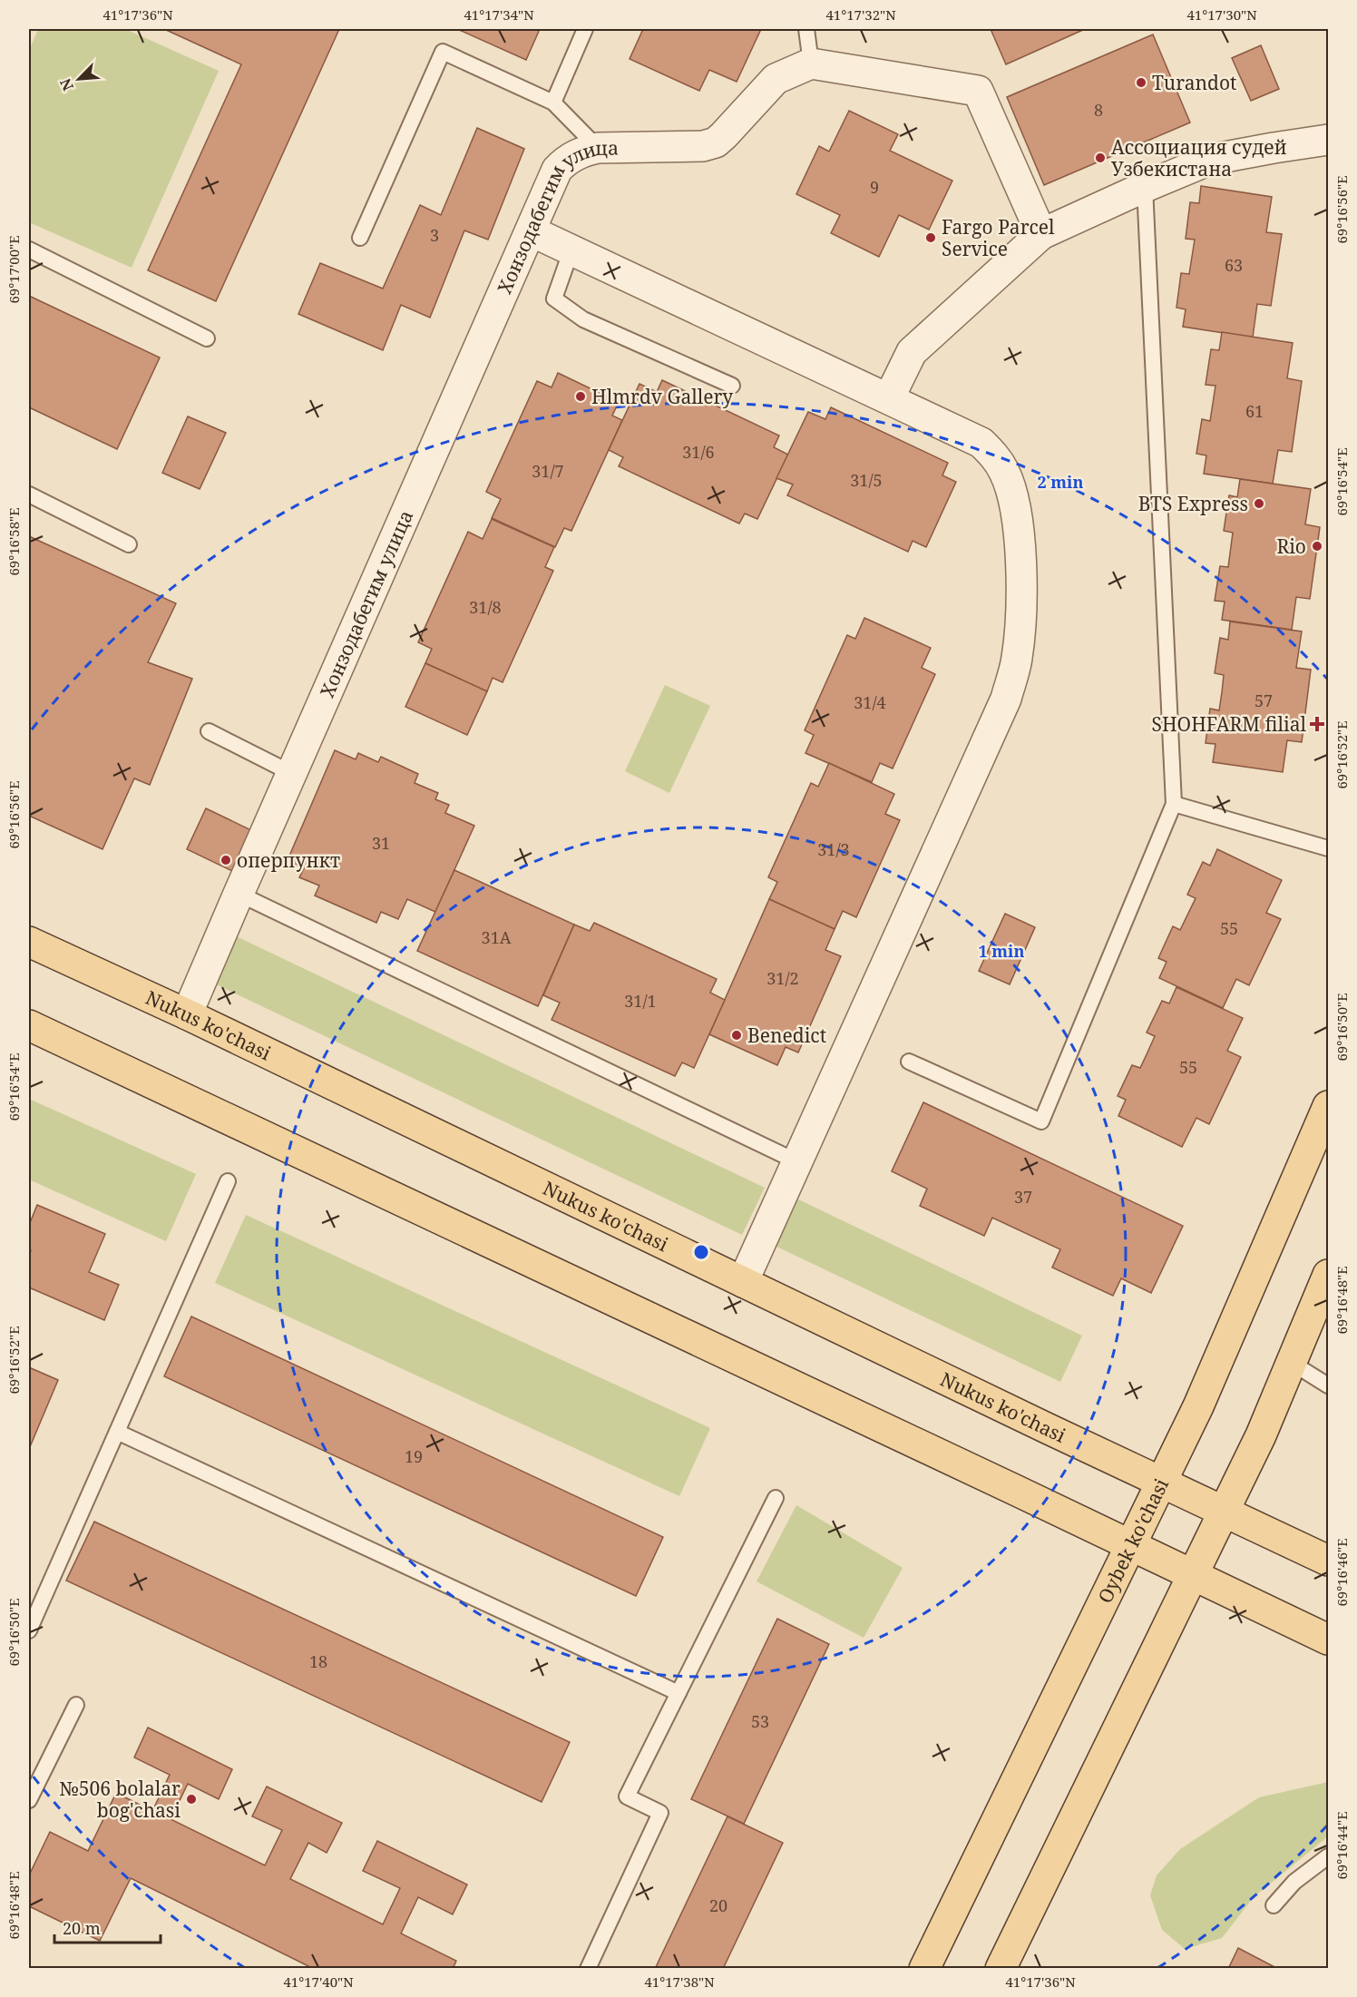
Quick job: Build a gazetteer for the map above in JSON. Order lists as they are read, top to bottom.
{
  "streets": {
    "main road": ["Nukus ko'chasi", "Oybek ko'chasi"],
    "street": ["Хонзодабегим улица"]
  },
  "crossings": [
    ["Хонзодабегим улица", "Nukus ko'chasi"],
    ["Nukus ko'chasi", "Oybek ko'chasi"]
  ],
  "places": {
    "other": [
      "Turandot",
      "Ассоциация судей Узбекистана",
      "Fargo Parcel Service",
      "Hlmrdv Gallery",
      "BTS Express",
      "Rio",
      "оперпункт",
      "Benedict",
      "№506 bolalar bog'chasi"
    ],
    "health": ["SHOHFARM filial"]
  },
  "house_numbers": [
    "8",
    "9",
    "3",
    "63",
    "61",
    "31/6",
    "31/7",
    "31/5",
    "31/8",
    "57",
    "31/4",
    "31",
    "31/3",
    "55",
    "31A",
    "31/2",
    "31/1",
    "55",
    "37",
    "19",
    "18",
    "53",
    "20"
  ],
  "scale_bar": "20 m",
  "north": "bottom left",
  "coordinates": [
    "41°17'36\"N",
    "41°17'34\"N",
    "41°17'32\"N",
    "41°17'30\"N",
    "69°16'56\"E",
    "69°17'00\"E",
    "69°16'54\"E",
    "69°16'58\"E",
    "69°16'52\"E",
    "69°16'50\"E",
    "69°16'48\"E",
    "69°16'46\"E",
    "69°16'44\"E",
    "41°17'40\"N",
    "41°17'38\"N"
  ],
  "rings": ["2 min", "1 min"]
}
